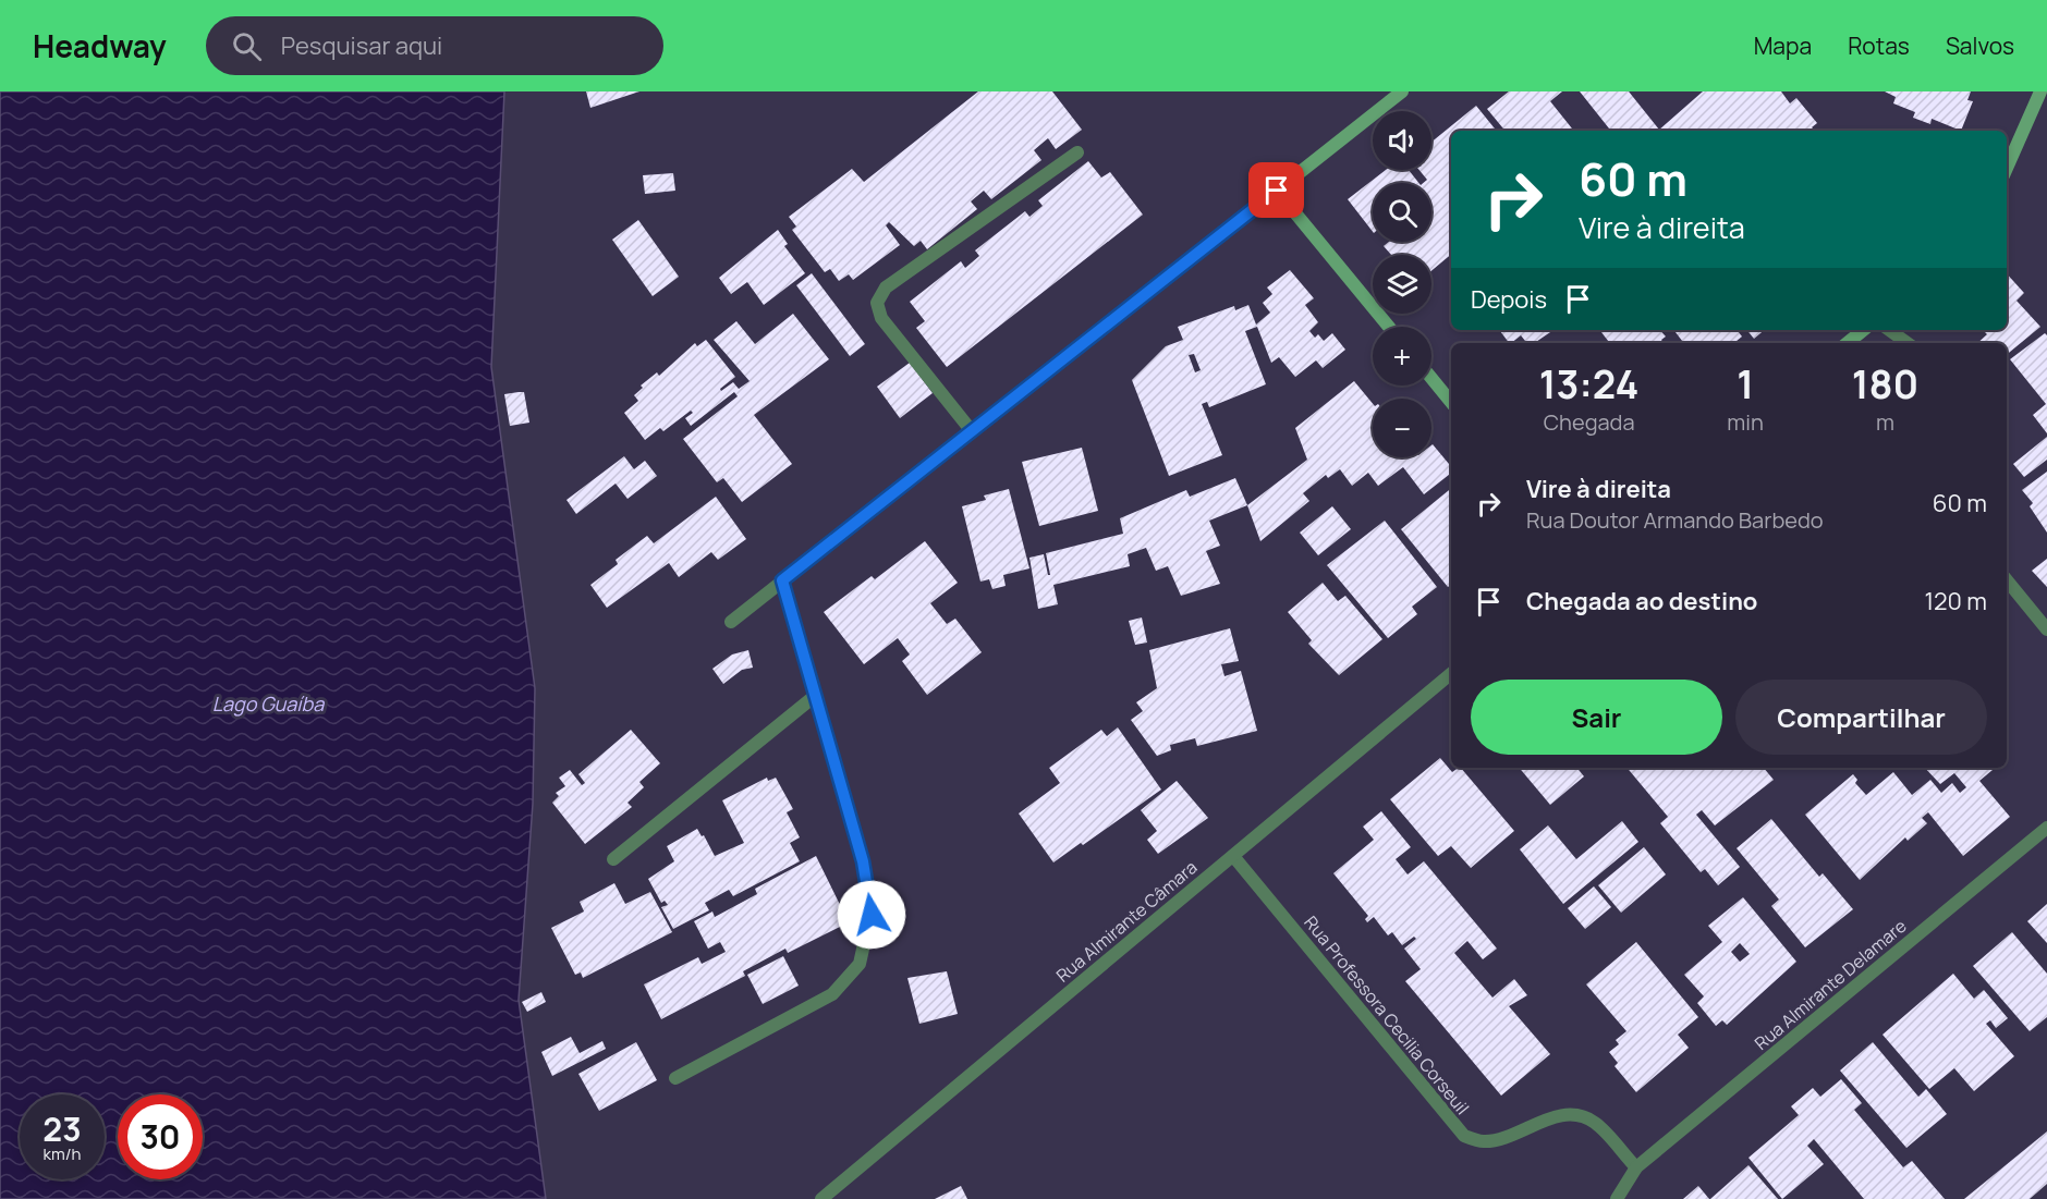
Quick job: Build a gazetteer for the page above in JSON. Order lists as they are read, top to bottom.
{
  "streets": {
    "street": ["Rua Almirante Câmara", "Rua Almirante Delamare", "Rua Professora Cecilia Corseuil"]
  },
  "crossings": [
    ["Rua Almirante Câmara", "Rua Professora Cecilia Corseuil"],
    ["Rua Almirante Delamare", "Rua Professora Cecilia Corseuil"]
  ],
  "water": ["Lago Guaíba"],
  "page": {
    "header": "Headway",
    "search": "Pesquisar aqui",
    "nav": ["Mapa", "Rotas", "Salvos"],
    "map_buttons": ["+", "−"],
    "turn": ["60 m", "Vire à direita"],
    "then": "Depois",
    "eta": [
      "13:24",
      "Chegada",
      "1",
      "min",
      "180",
      "m"
    ],
    "list": [
      {
        "name": "Vire à direita",
        "note": "Rua Doutor Armando Barbedo",
        "value": "60 m"
      },
      {
        "name": "Chegada ao destino",
        "value": "120 m"
      }
    ],
    "buttons": ["Sair", "Compartilhar"],
    "speed": "23 km/h",
    "limit": "30"
  }
}
